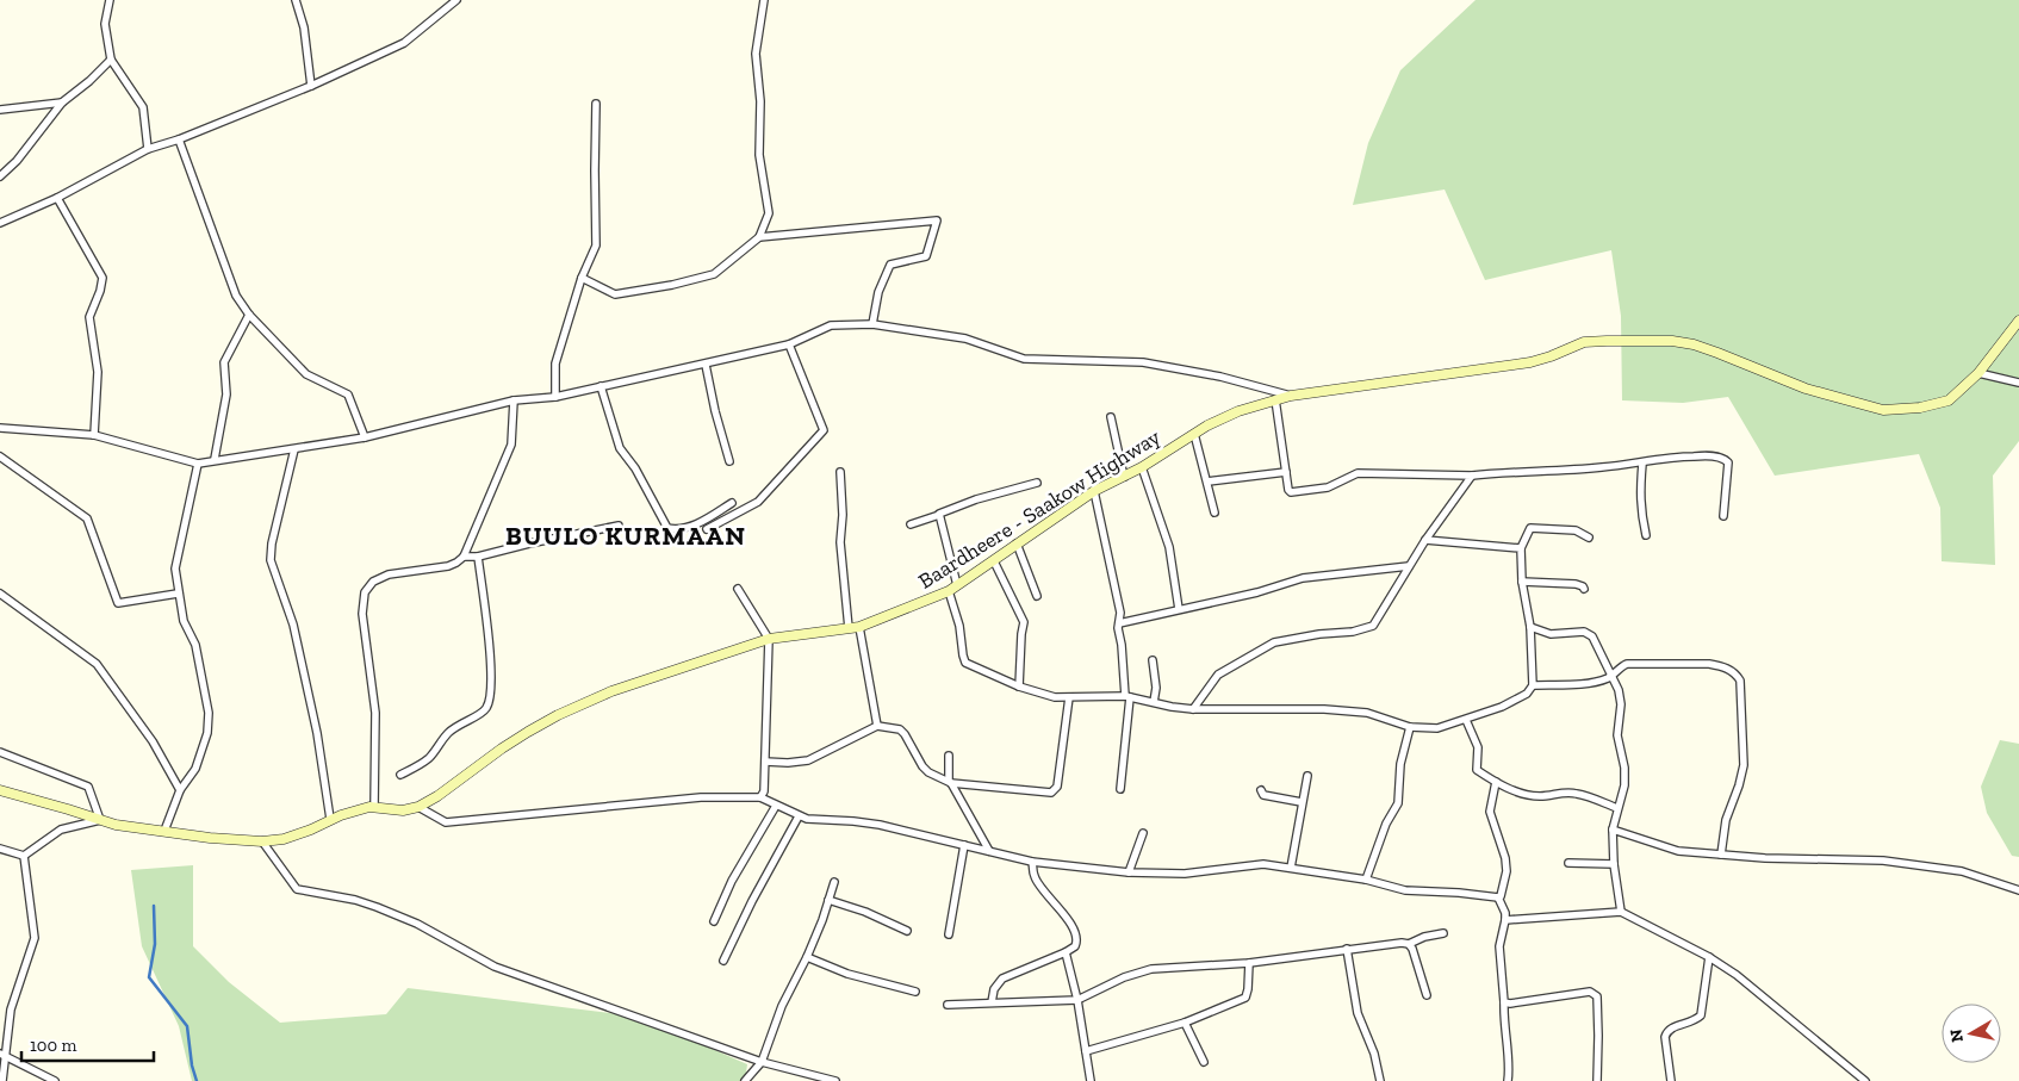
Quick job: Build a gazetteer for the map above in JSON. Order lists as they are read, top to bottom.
{
  "streets": {
    "main road": ["Baardheere - Saakow Highway"]
  },
  "districts": ["BUULO KURMAAN"],
  "scale_bar": "100 m",
  "north": "left"
}
